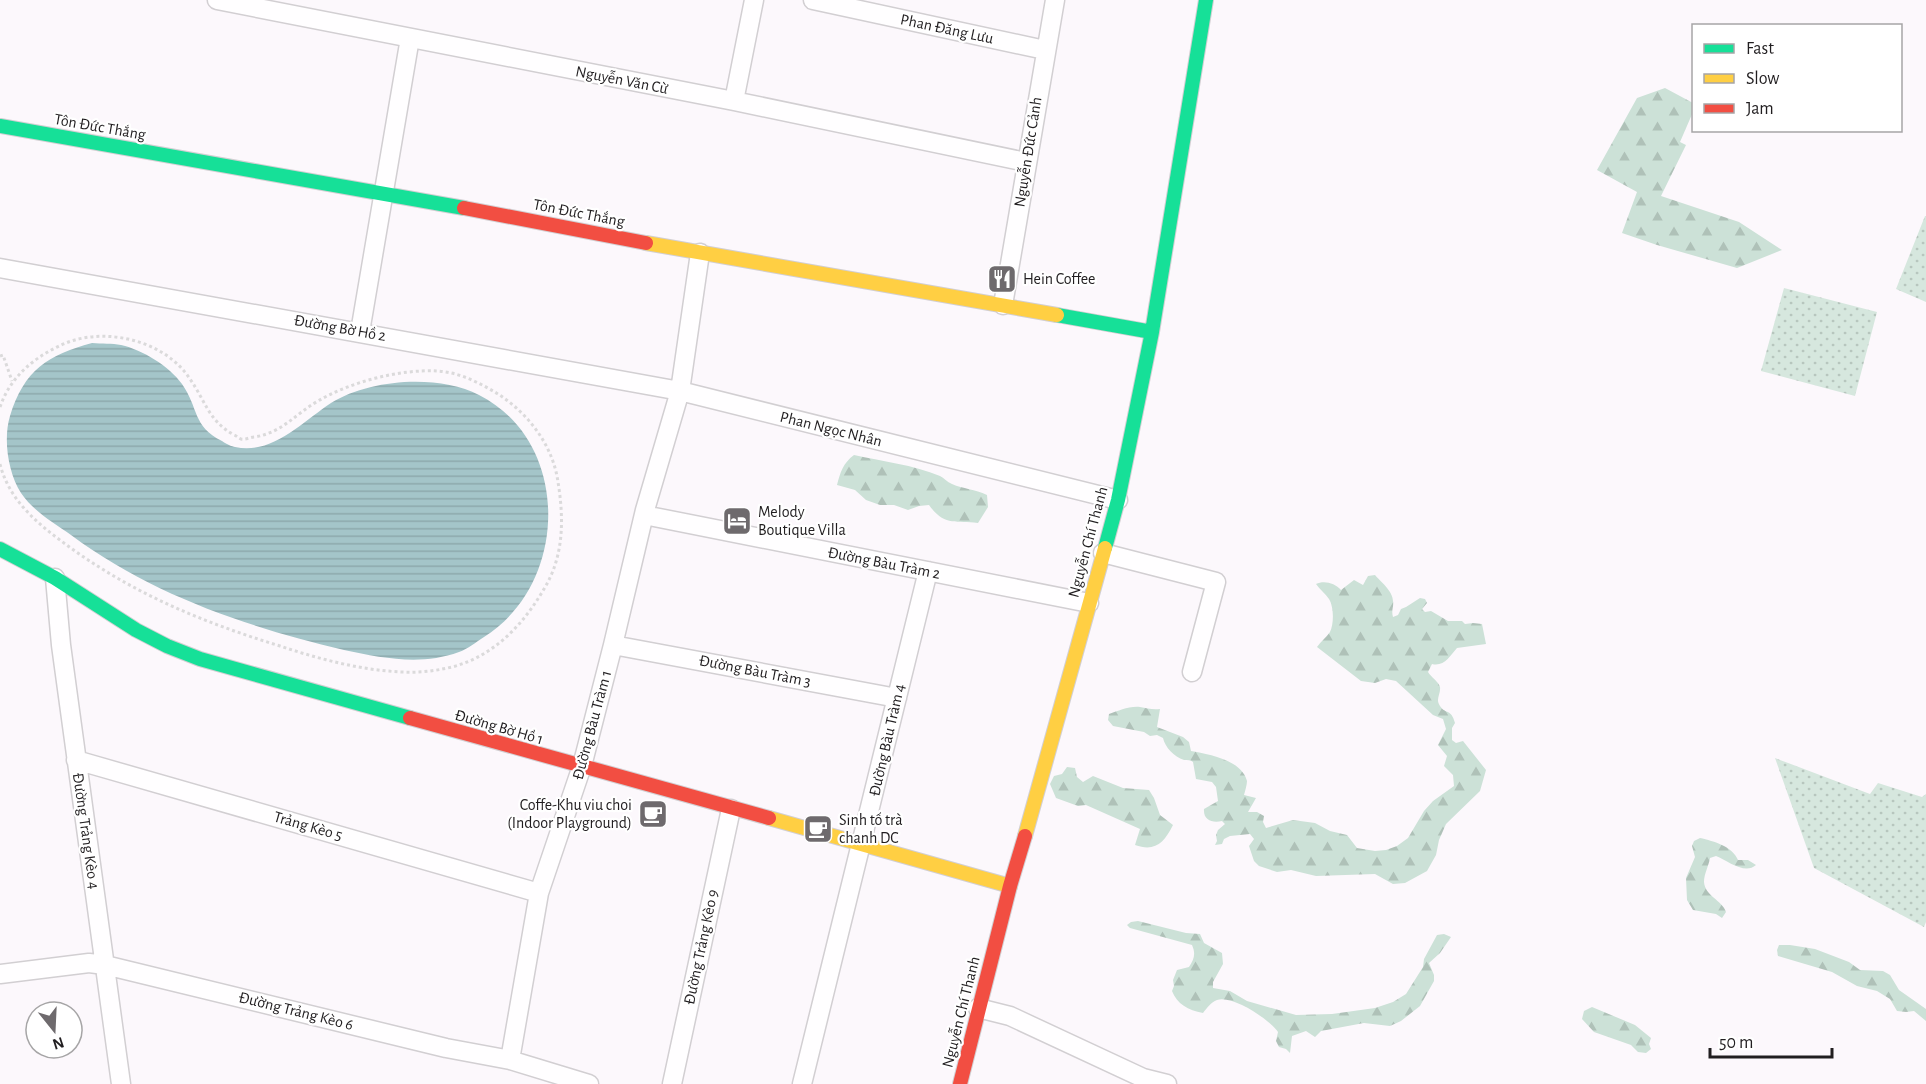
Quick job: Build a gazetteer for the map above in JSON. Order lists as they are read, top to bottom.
{
  "streets": {
    "street": [
      "Phan Đăng Lưu",
      "Nguyễn Văn Cừ",
      "Tôn Đức Thắng",
      "Nguyễn Đức Cảnh",
      "Đường Bờ Hồ 2",
      "Phan Ngọc Nhân",
      "Nguyễn Chí Thanh",
      "Đường Bàu Tràm 2",
      "Đường Bàu Tràm 3",
      "Đường Bàu Tràm 1",
      "Đường Bờ Hồ 1",
      "Đường Bàu Tràm 4",
      "Trảng Kèo 5",
      "Đường Trảng Kèo 4",
      "Đường Trảng Kèo 9",
      "Đường Trảng Kèo 6"
    ]
  },
  "crossings": [
    ["Phan Đăng Lưu", "Nguyễn Đức Cảnh"],
    ["Nguyễn Văn Cừ", "Nguyễn Đức Cảnh"],
    ["Tôn Đức Thắng", "Nguyễn Đức Cảnh"],
    ["Tôn Đức Thắng", "Nguyễn Chí Thanh"],
    ["Đường Bờ Hồ 2", "Phan Ngọc Nhân"],
    ["Đường Bờ Hồ 2", "Đường Bàu Tràm 1"],
    ["Phan Ngọc Nhân", "Nguyễn Chí Thanh"],
    ["Phan Ngọc Nhân", "Đường Bàu Tràm 1"],
    ["Nguyễn Chí Thanh", "Đường Bàu Tràm 2"],
    ["Nguyễn Chí Thanh", "Đường Bờ Hồ 1"],
    ["Đường Bàu Tràm 2", "Đường Bàu Tràm 1"],
    ["Đường Bàu Tràm 2", "Đường Bàu Tràm 4"],
    ["Đường Bàu Tràm 3", "Đường Bàu Tràm 1"],
    ["Đường Bàu Tràm 3", "Đường Bàu Tràm 4"],
    ["Đường Bàu Tràm 1", "Đường Bờ Hồ 1"],
    ["Đường Bàu Tràm 1", "Trảng Kèo 5"],
    ["Đường Bàu Tràm 1", "Đường Trảng Kèo 6"],
    ["Đường Bờ Hồ 1", "Đường Bàu Tràm 4"],
    ["Đường Bờ Hồ 1", "Đường Trảng Kèo 4"],
    ["Đường Bờ Hồ 1", "Đường Trảng Kèo 9"],
    ["Trảng Kèo 5", "Đường Trảng Kèo 4"],
    ["Đường Trảng Kèo 4", "Đường Trảng Kèo 6"]
  ],
  "places": {
    "restaurant": ["Hein Coffee"],
    "hotel": ["Melody Boutique Villa"],
    "cafe": ["Coffe-Khu viu choi (Indoor Playground)", "Sinh tố trà chanh DC"]
  },
  "legend": ["Fast", "Slow", "Jam"],
  "scale_bar": "50 m",
  "north": "bottom"
}
